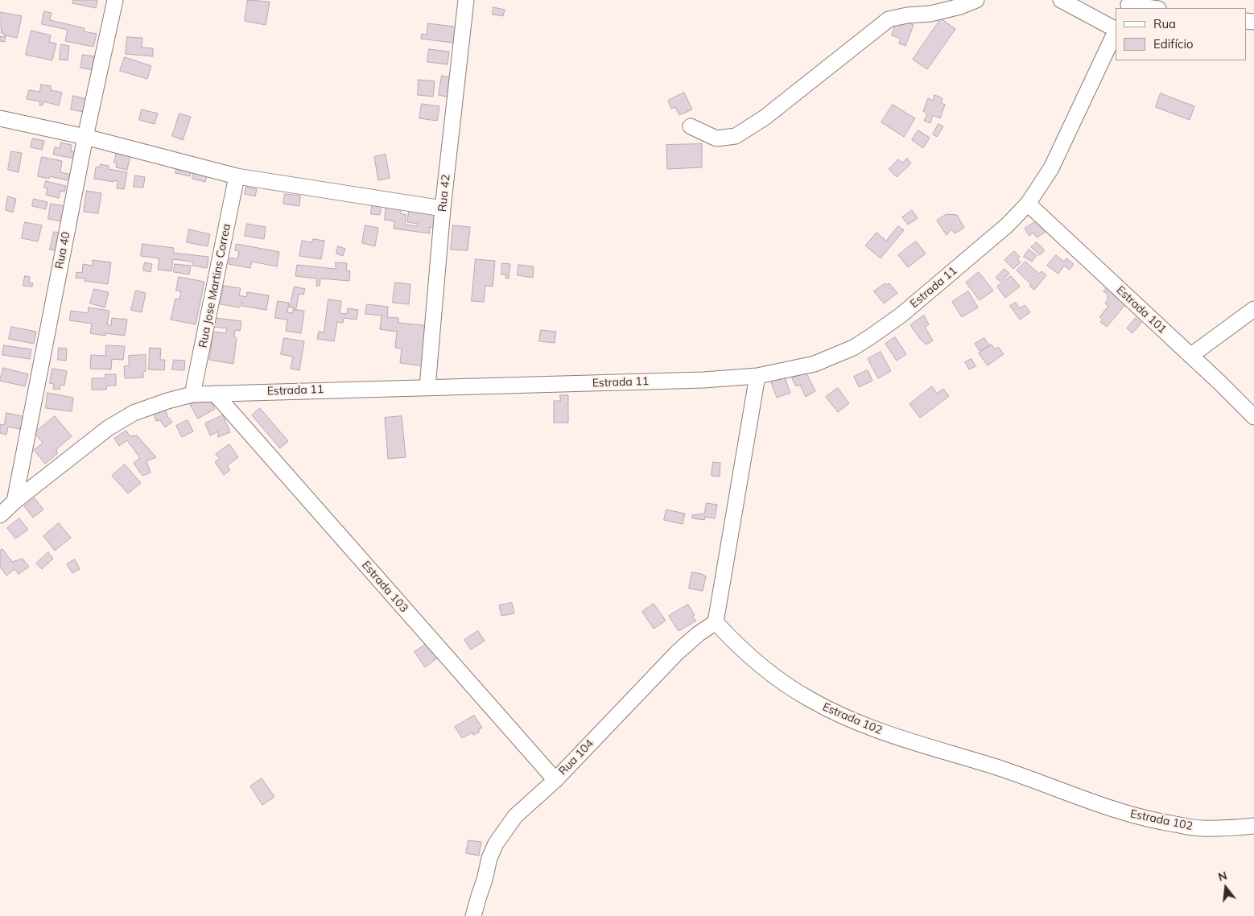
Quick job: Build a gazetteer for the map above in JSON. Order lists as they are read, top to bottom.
{
  "streets": {
    "street": [
      "Rua 42",
      "Rua 40",
      "Rua Jose Martins Correa",
      "Estrada 11",
      "Estrada 101",
      "Estrada 103",
      "Estrada 102",
      "Rua 104"
    ]
  },
  "crossings": [
    ["Rua 42", "Estrada 11"],
    ["Rua 40", "Estrada 11"],
    ["Rua Jose Martins Correa", "Estrada 11"],
    ["Estrada 11", "Estrada 101"],
    ["Estrada 11", "Estrada 103"],
    ["Estrada 103", "Rua 104"],
    ["Estrada 102", "Rua 104"]
  ],
  "legend": ["Rua", "Edifício"],
  "north": "top"
}
